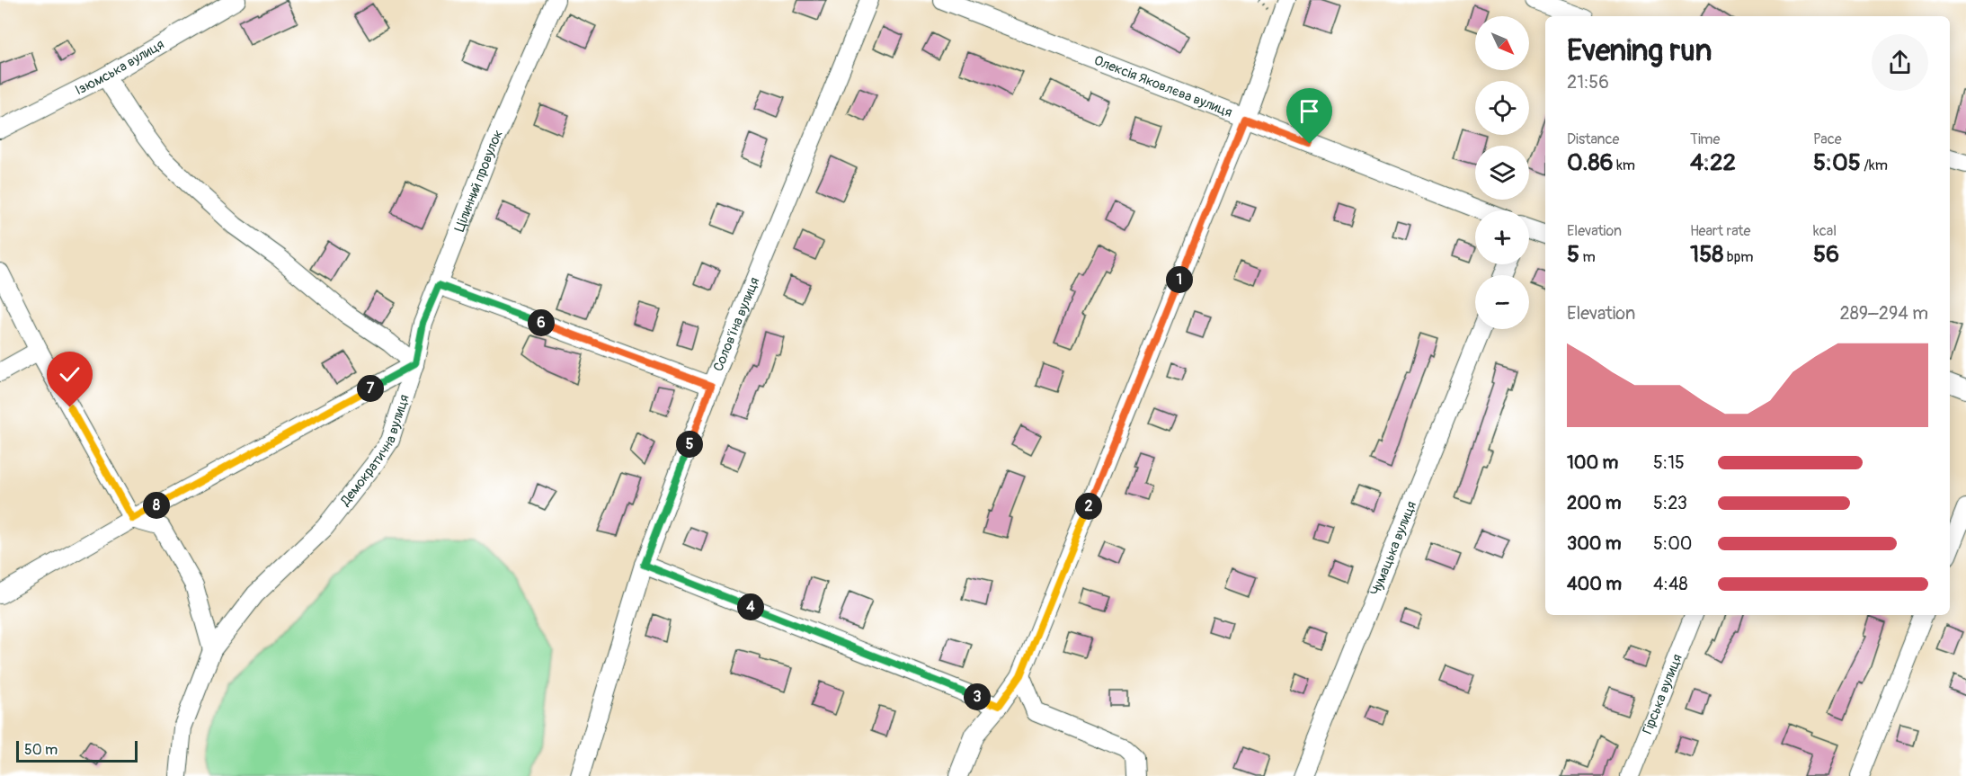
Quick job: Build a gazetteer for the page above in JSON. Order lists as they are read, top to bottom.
{
  "streets": {
    "street": [
      "Ізюмська вулиця",
      "Олексія Яковлєва вулиця",
      "Цілинний провулок",
      "Солов'їна вулиця",
      "Демократична вулиця",
      "Чумацька вулиця",
      "Гірська вулиця"
    ]
  },
  "crossings": [
    ["Цілинний провулок", "Демократична вулиця"]
  ],
  "scale_bar": "50 m",
  "north": "bottom right",
  "page": {
    "map_buttons": ["+", "−"],
    "heading": ["Evening run", "21:56"],
    "stats": [
      ["Distance", "0.86 km"],
      ["Time", "4:22"],
      ["Pace", "5:05 /km"],
      ["Elevation", "5 m"],
      ["Heart rate", "158 bpm"],
      ["kcal", "56"]
    ],
    "pins": [
      "1",
      "6",
      "7",
      "5",
      "8",
      "2",
      "4",
      "3"
    ],
    "chart": ["Elevation", "289–294 m"],
    "list": [
      {
        "name": "100 m",
        "note": "5:15"
      },
      {
        "name": "200 m",
        "note": "5:23"
      },
      {
        "name": "300 m",
        "note": "5:00"
      },
      {
        "name": "400 m",
        "note": "4:48"
      }
    ],
    "scale": "50 m"
  }
}
